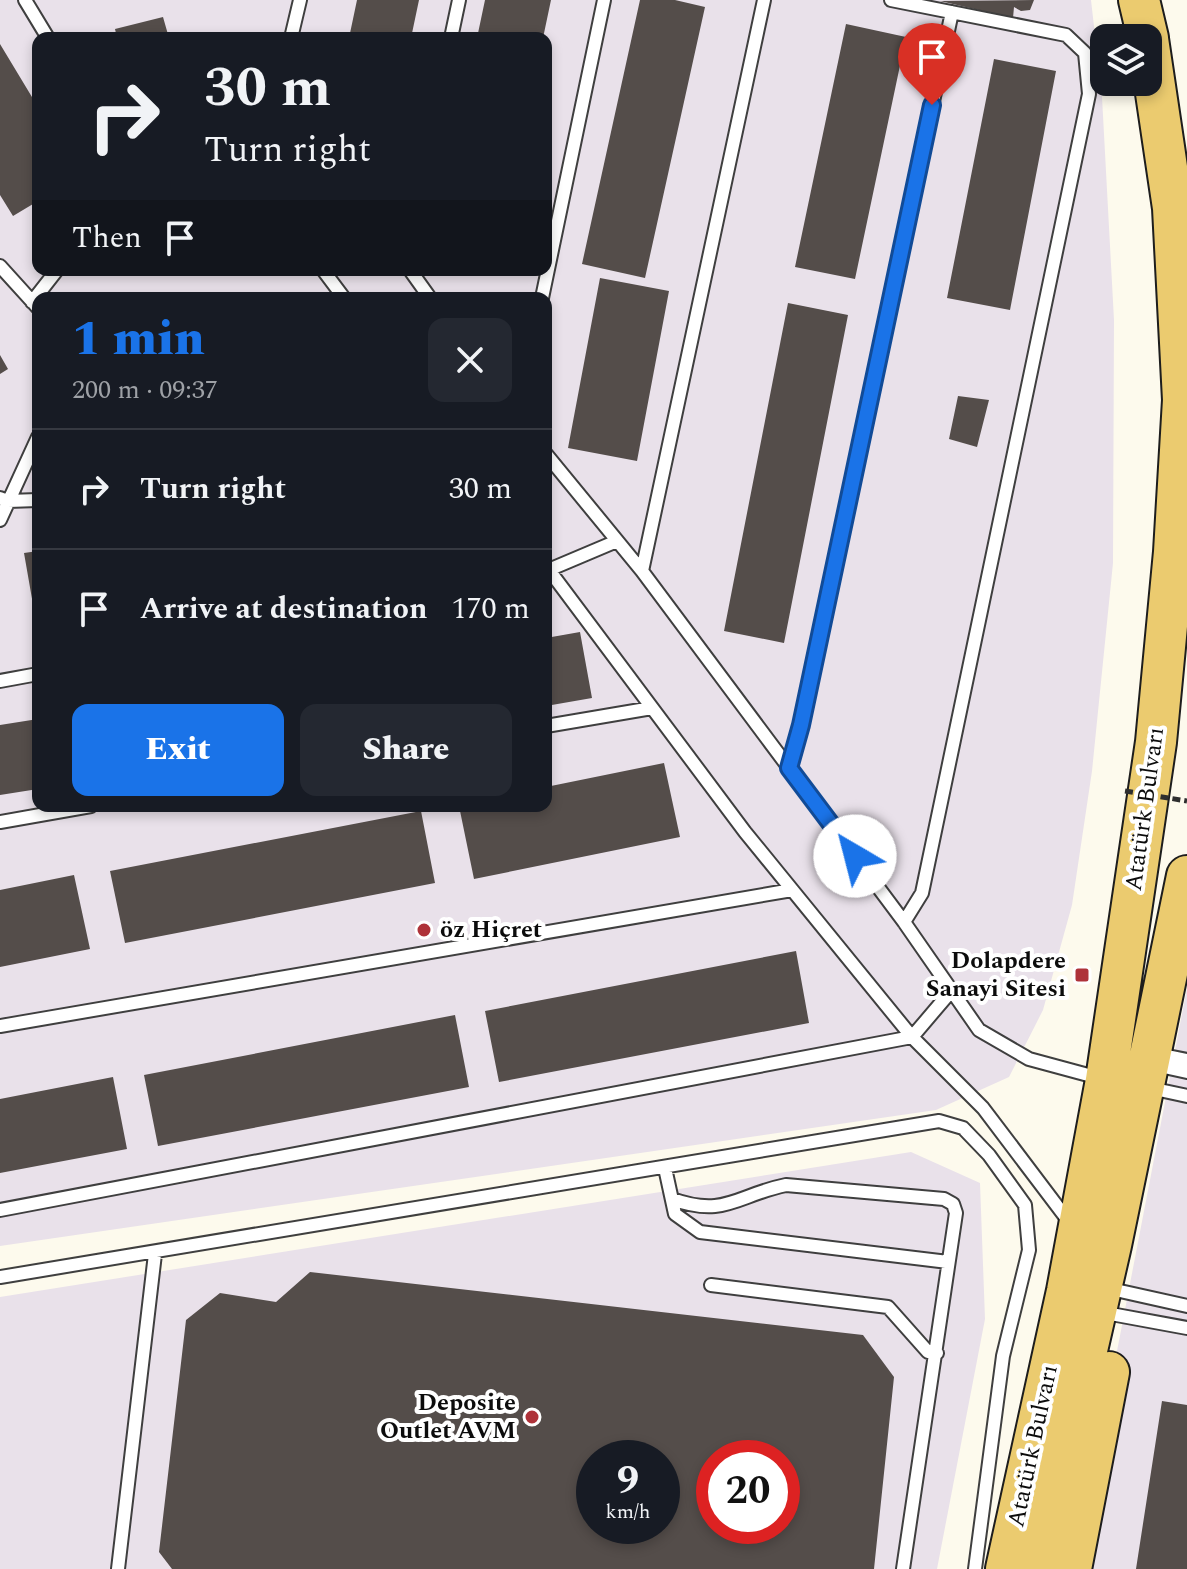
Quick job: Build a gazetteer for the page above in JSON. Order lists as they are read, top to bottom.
{
  "streets": {
    "main road": ["Atatürk Bulvarı"]
  },
  "places": {
    "other": ["öz Hiçret", "Deposite Outlet AVM"],
    "transit": ["Dolapdere Sanayi Sitesi"]
  },
  "page": {
    "turn": ["30 m", "Turn right"],
    "then": "Then",
    "heading": ["1 min", "200 m · 09:37"],
    "list": [
      {
        "name": "Turn right",
        "value": "30 m"
      },
      {
        "name": "Arrive at destination",
        "value": "170 m"
      }
    ],
    "buttons": ["Exit", "Share"],
    "speed": "9 km/h",
    "limit": "20"
  }
}
